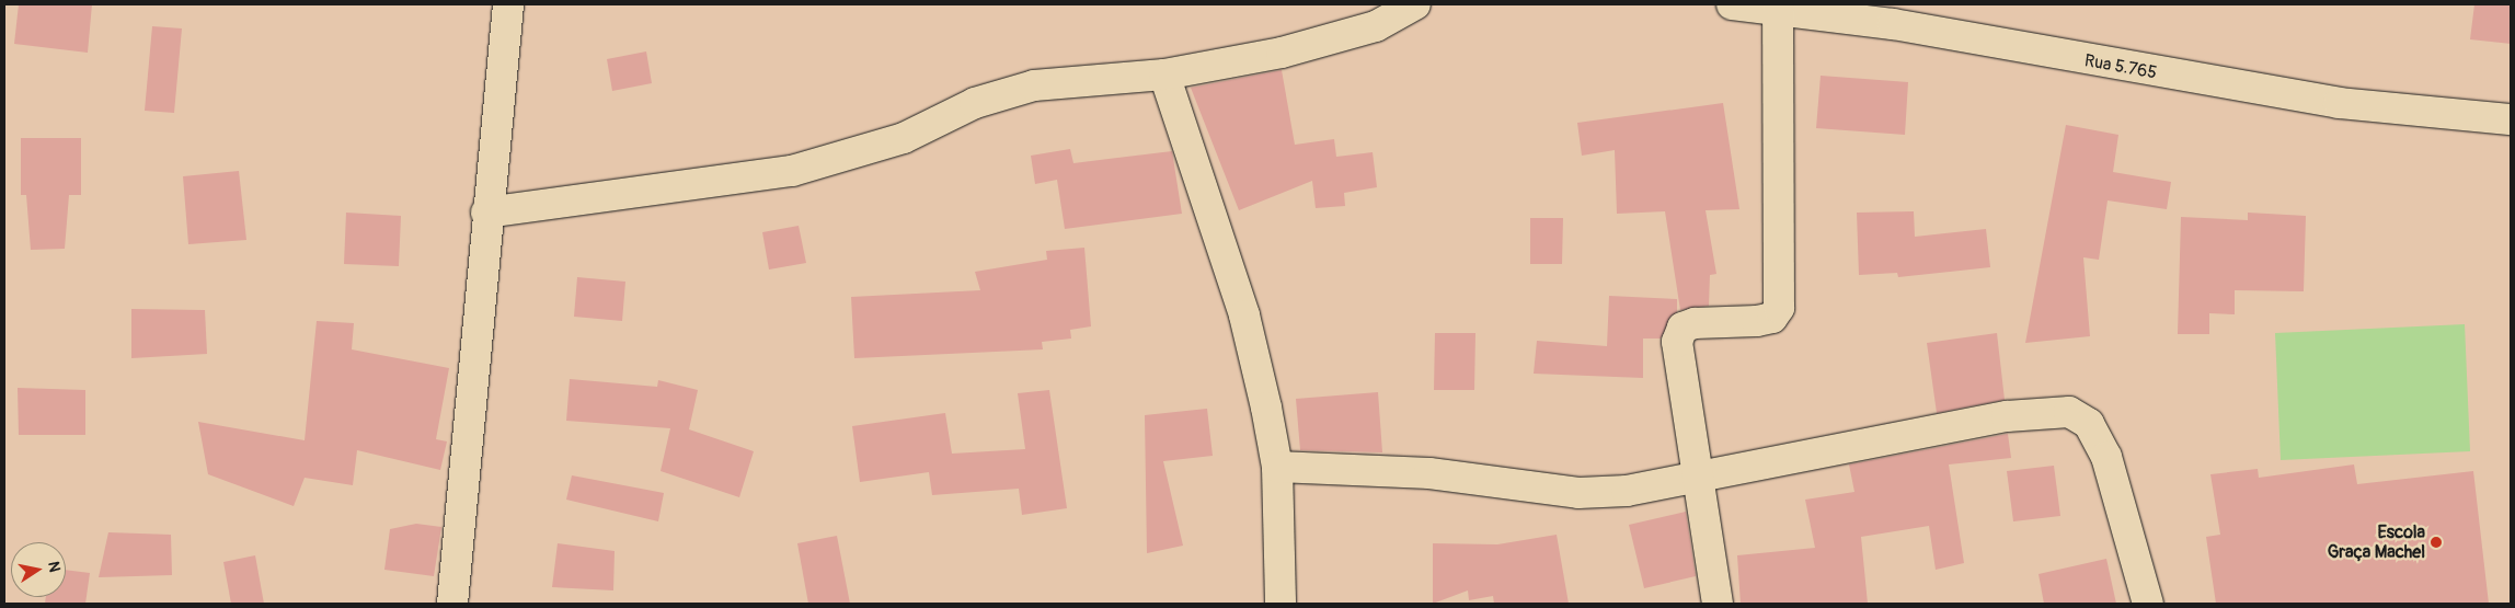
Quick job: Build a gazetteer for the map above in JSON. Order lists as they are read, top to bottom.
{
  "streets": {
    "street": ["Rua 5.765"]
  },
  "places": ["Escola Graça Machel"],
  "north": "right"
}
